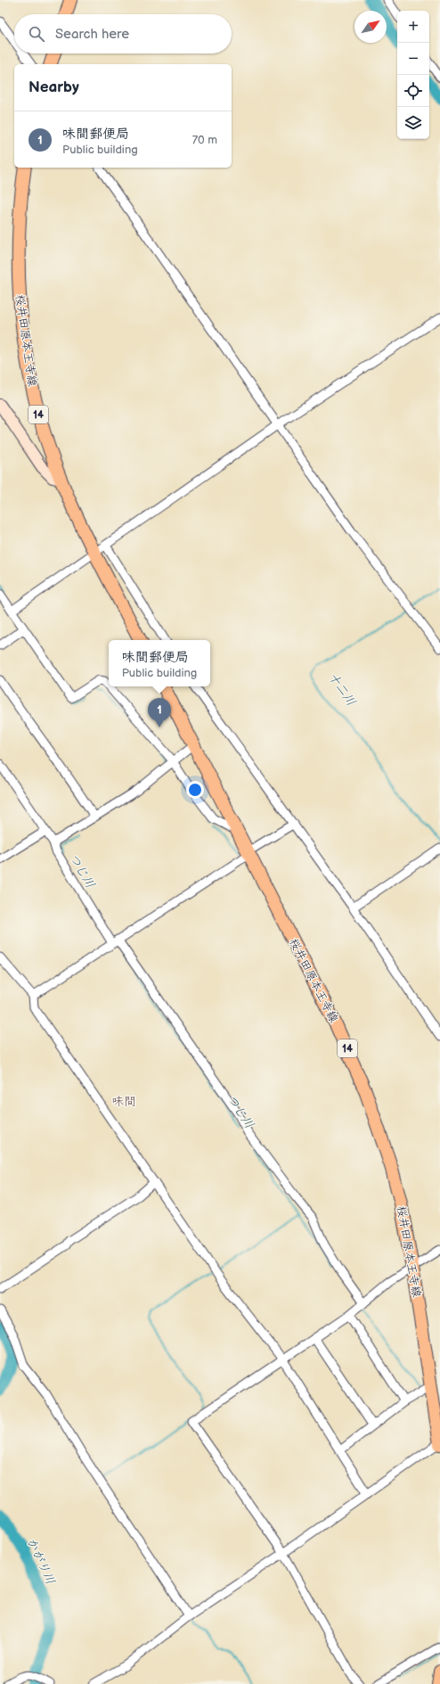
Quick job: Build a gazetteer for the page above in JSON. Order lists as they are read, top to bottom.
{
  "streets": {
    "main road": ["桜井田原本王寺線", "14"]
  },
  "districts": ["味間"],
  "water": ["十二川", "つじ川", "かがり川"],
  "north": "top right",
  "page": {
    "map_buttons": ["+", "−"],
    "search": "Search here",
    "heading": "Nearby",
    "list": [
      {
        "mark": "1",
        "name": "味間郵便局",
        "note": "Public building",
        "value": "70 m"
      }
    ],
    "popup": ["味間郵便局", "Public building"],
    "pins": "1"
  }
}
